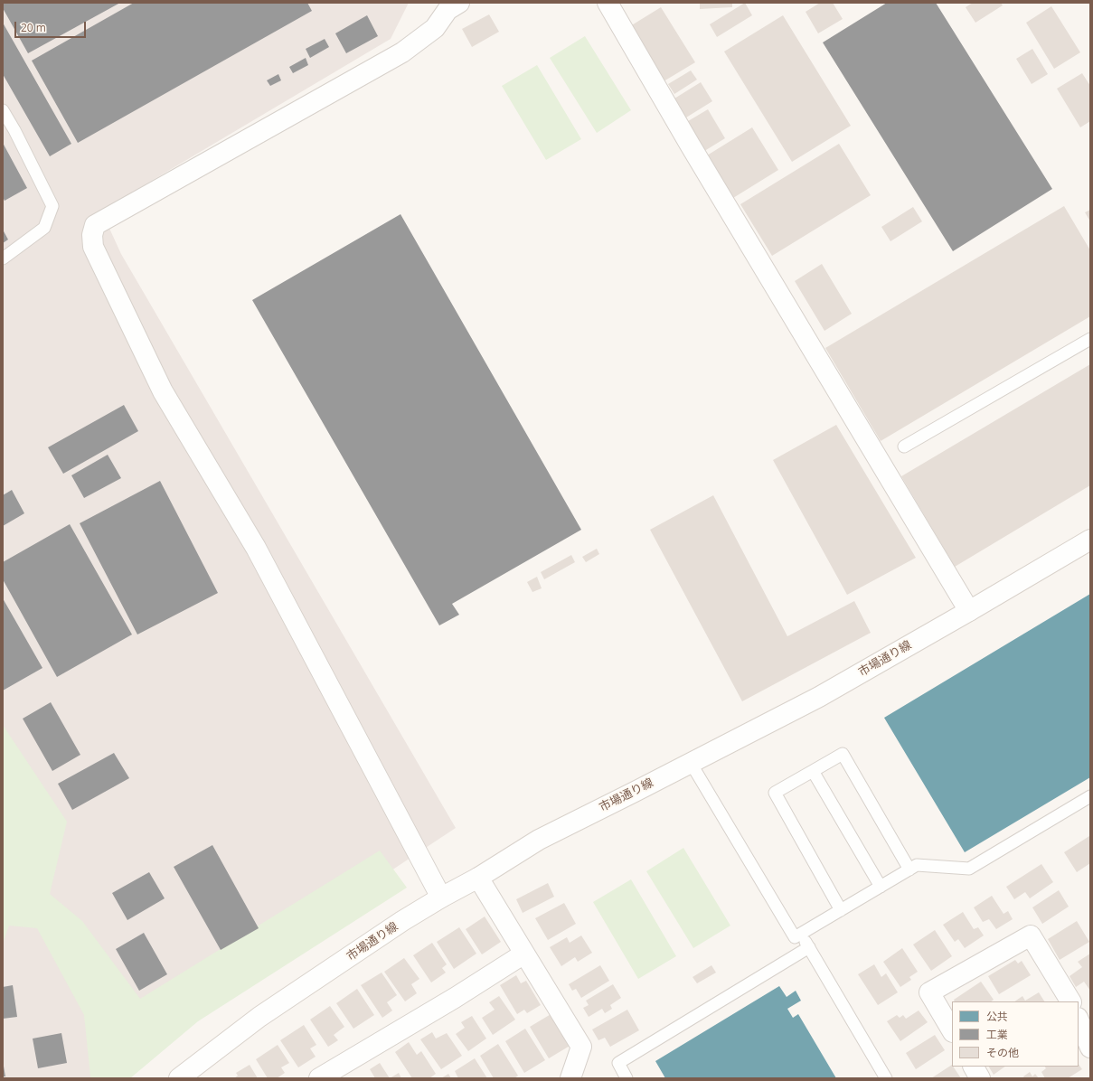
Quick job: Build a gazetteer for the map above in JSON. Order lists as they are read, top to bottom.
{
  "streets": {
    "street": ["市場通り線"]
  },
  "legend": ["公共", "工業", "その他"],
  "scale_bar": "20 m"
}
